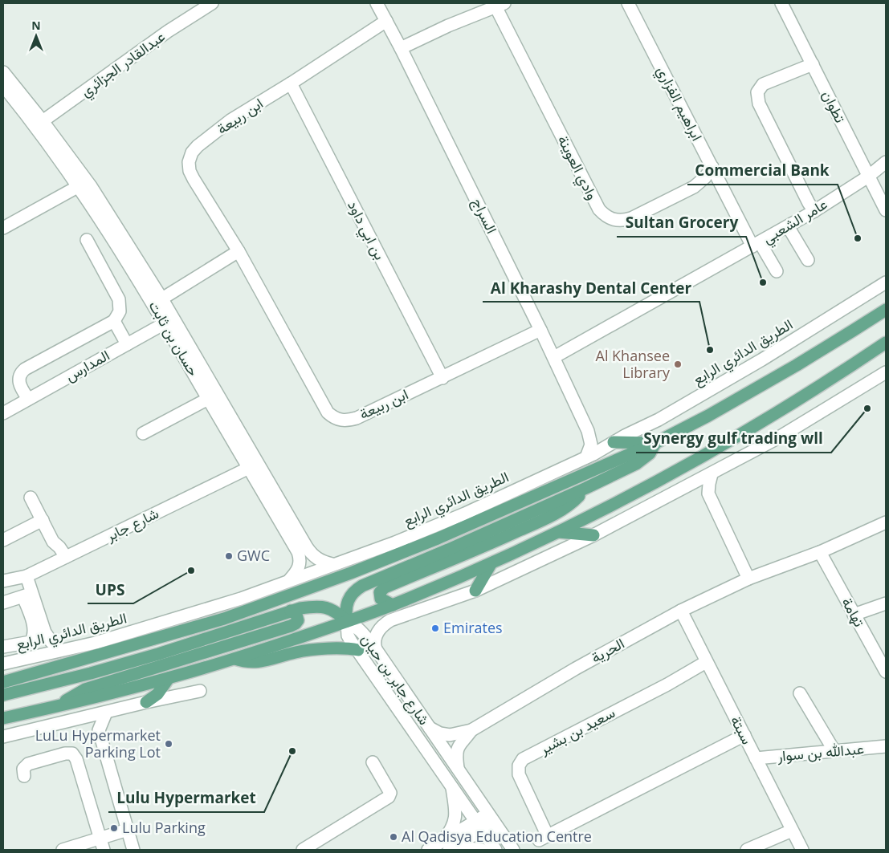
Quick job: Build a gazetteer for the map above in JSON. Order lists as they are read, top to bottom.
{
  "streets": {
    "main road": ["الطريق الدائري الرابع"],
    "street": [
      "عبدالقادر الجزائري",
      "ابراهيم الفزاري",
      "تطوان",
      "ابن ربيعة",
      "وادي العوينة",
      "السراج",
      "عامر الشعبي",
      "بن ابي داود",
      "حسان بن ثابت",
      "المدارس",
      "شارع جابر",
      "تهامة",
      "الحرية",
      "شارع جابر بن حيان",
      "سبتة",
      "سعيد بن بشير",
      "عبدالله بن سوار"
    ]
  },
  "crossings": [
    ["عبدالقادر الجزائري", "حسان بن ثابت"],
    ["ابراهيم الفزاري", "وادي العوينة"],
    ["ابراهيم الفزاري", "عامر الشعبي"],
    ["تطوان", "عامر الشعبي"],
    ["ابن ربيعة", "السراج"],
    ["ابن ربيعة", "بن ابي داود"],
    ["السراج", "عامر الشعبي"],
    ["السراج", "الطريق الدائري الرابع"],
    ["حسان بن ثابت", "الطريق الدائري الرابع"],
    ["حسان بن ثابت", "المدارس"],
    ["حسان بن ثابت", "شارع جابر"],
    ["تهامة", "الحرية"],
    ["الحرية", "شارع جابر بن حيان"],
    ["الحرية", "سبتة"],
    ["سبتة", "سعيد بن بشير"],
    ["سبتة", "عبدالله بن سوار"]
  ],
  "places": [
    "Commercial Bank",
    "Sultan Grocery",
    "Al Kharashy Dental Center",
    "Al Khansee Library",
    "Synergy gulf trading wll",
    "GWC",
    "UPS",
    "Emirates",
    "LuLu Hypermarket Parking Lot",
    "Lulu Hypermarket",
    "Lulu Parking",
    "Al Qadisya Education Centre"
  ],
  "north": "top"
}
